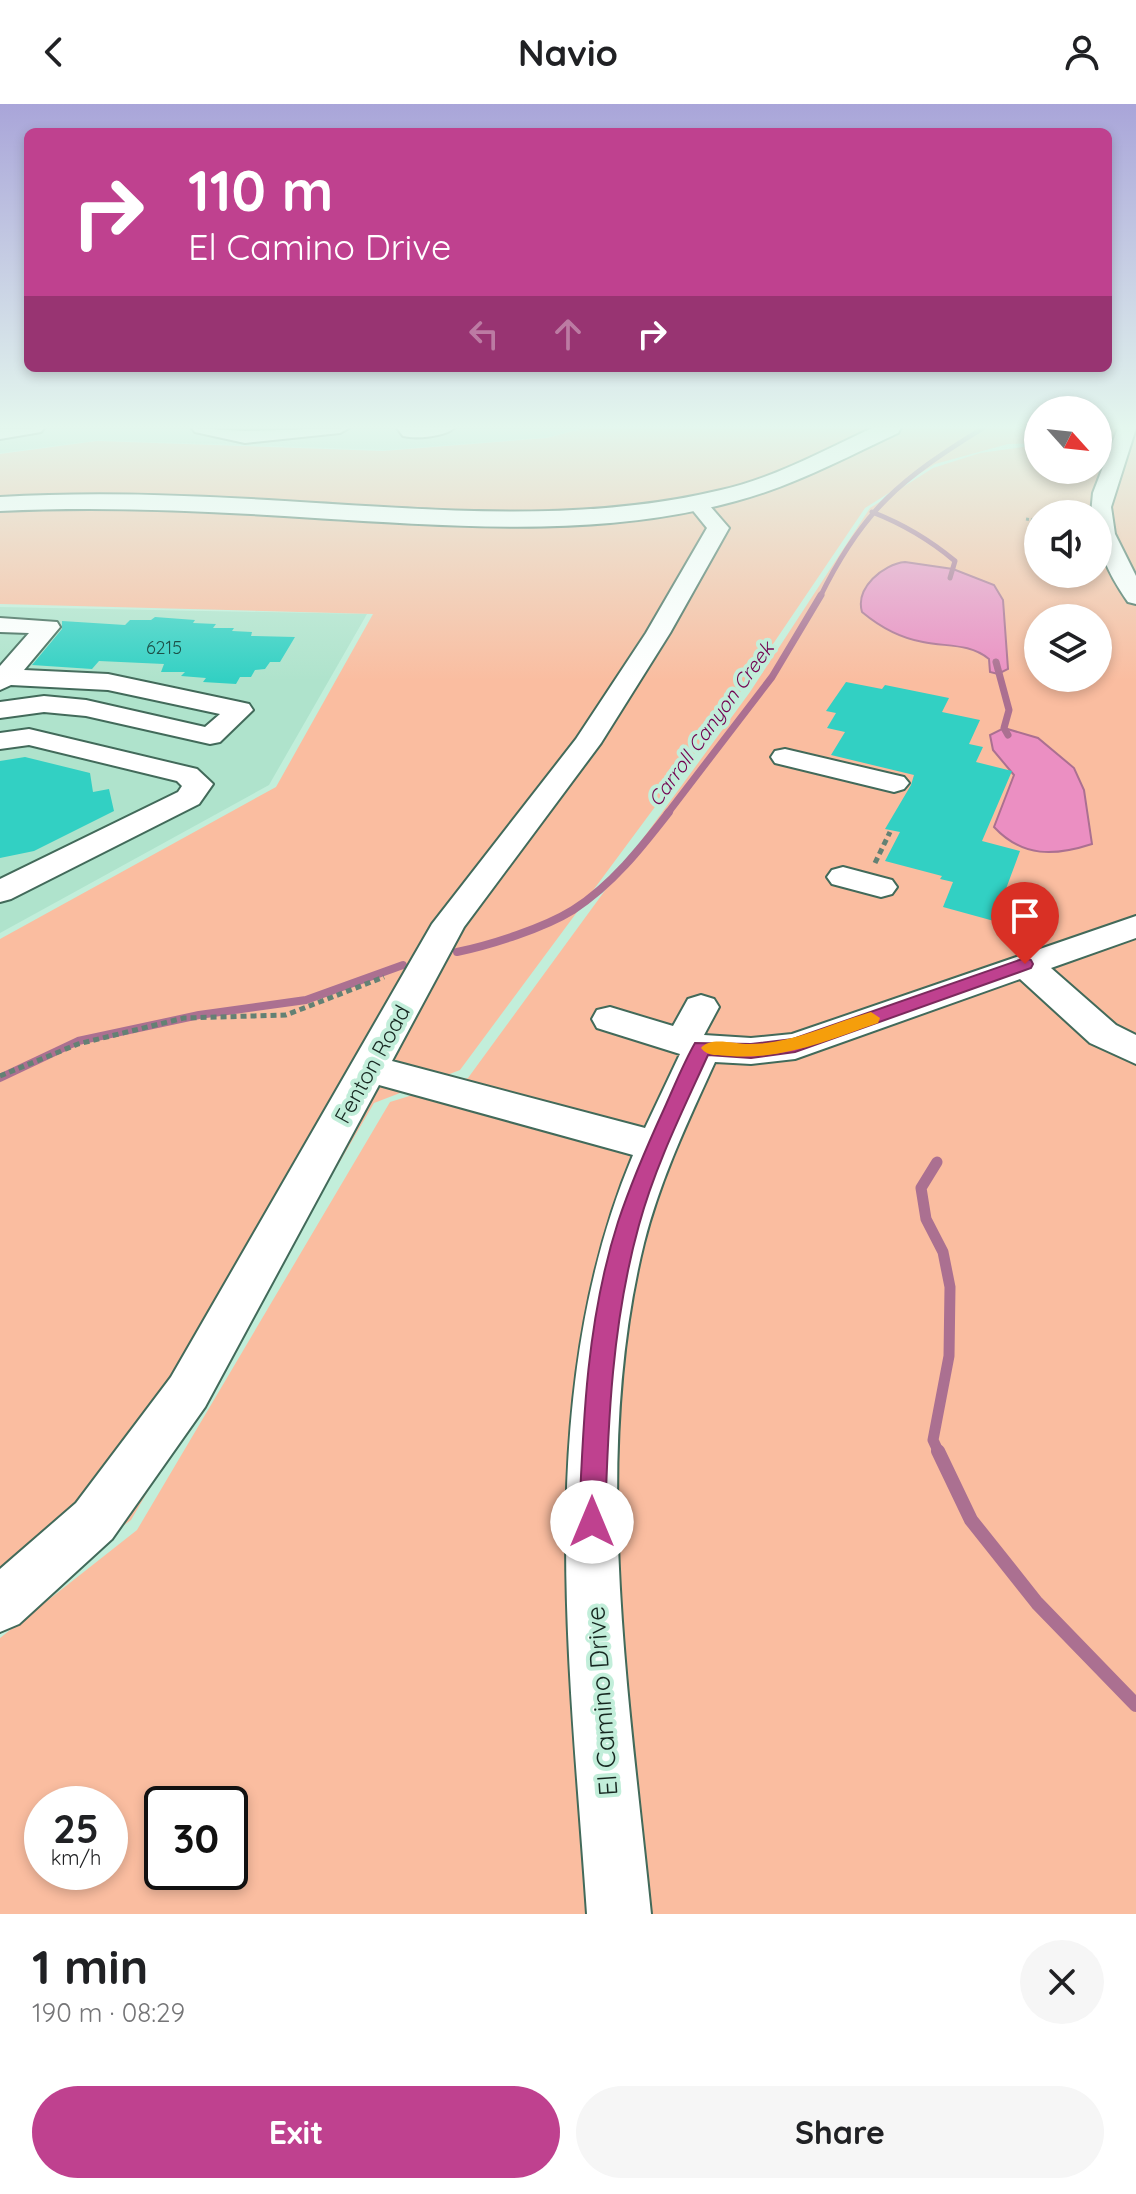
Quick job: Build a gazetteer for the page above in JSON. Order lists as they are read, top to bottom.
{
  "streets": {
    "street": ["Fenton Road", "El Camino Drive"]
  },
  "water": ["Carroll Canyon Creek"],
  "house_numbers": ["6215"],
  "north": "bottom right",
  "page": {
    "header": "Navio",
    "turn": ["110 m", "El Camino Drive"],
    "speed": "25 km/h",
    "limit": "30",
    "heading": ["1 min", "190 m · 08:29"],
    "buttons": ["Exit", "Share"]
  }
}
